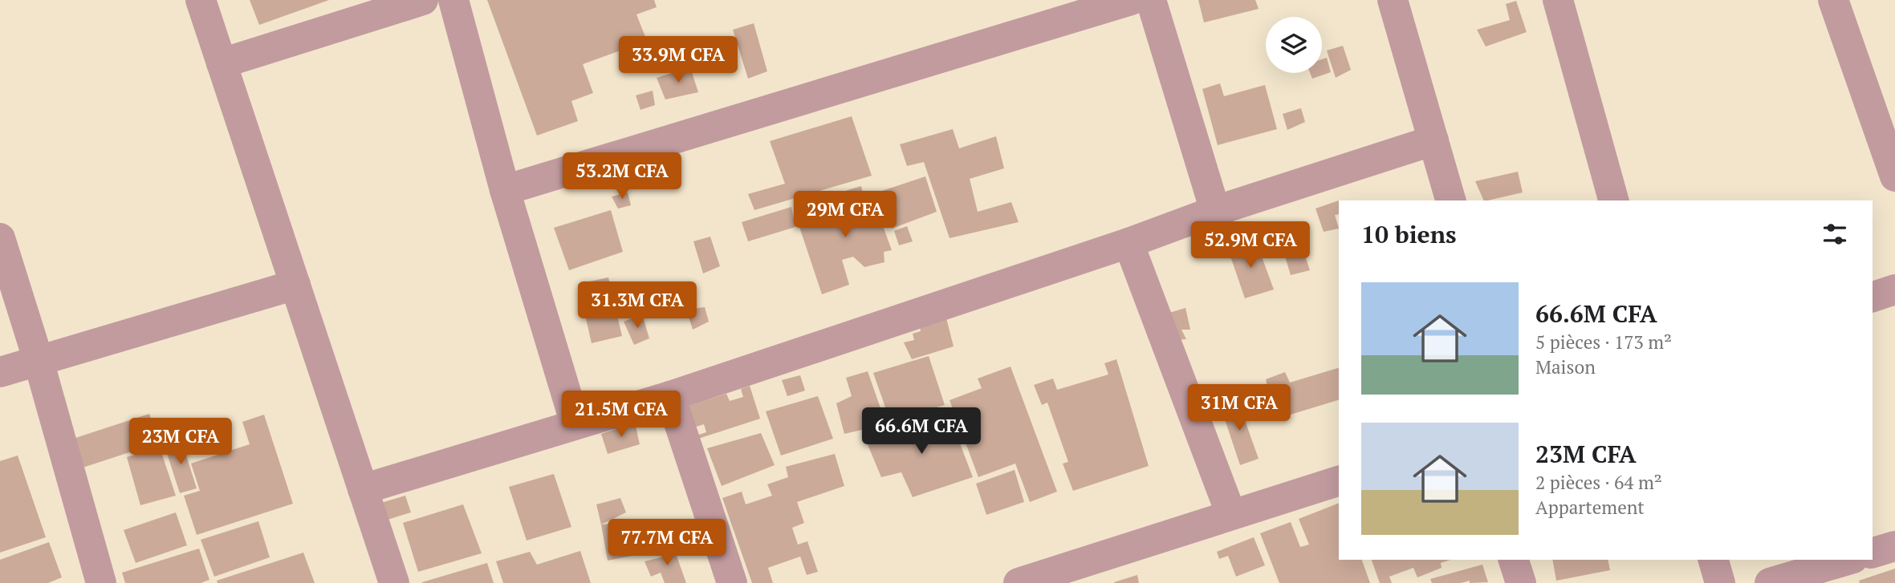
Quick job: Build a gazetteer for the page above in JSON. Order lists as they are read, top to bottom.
{
  "page": {
    "price": [
      "33.9M CFA",
      "53.2M CFA",
      "29M CFA",
      "52.9M CFA",
      "31.3M CFA",
      "31M CFA",
      "21.5M CFA",
      "66.6M CFA",
      "23M CFA",
      "77.7M CFA"
    ],
    "heading": "10 biens",
    "list": [
      {
        "name": "66.6M CFA",
        "note": "5 pièces · 173 m² · Maison"
      },
      {
        "name": "23M CFA",
        "note": "2 pièces · 64 m² · Appartement"
      }
    ]
  }
}
